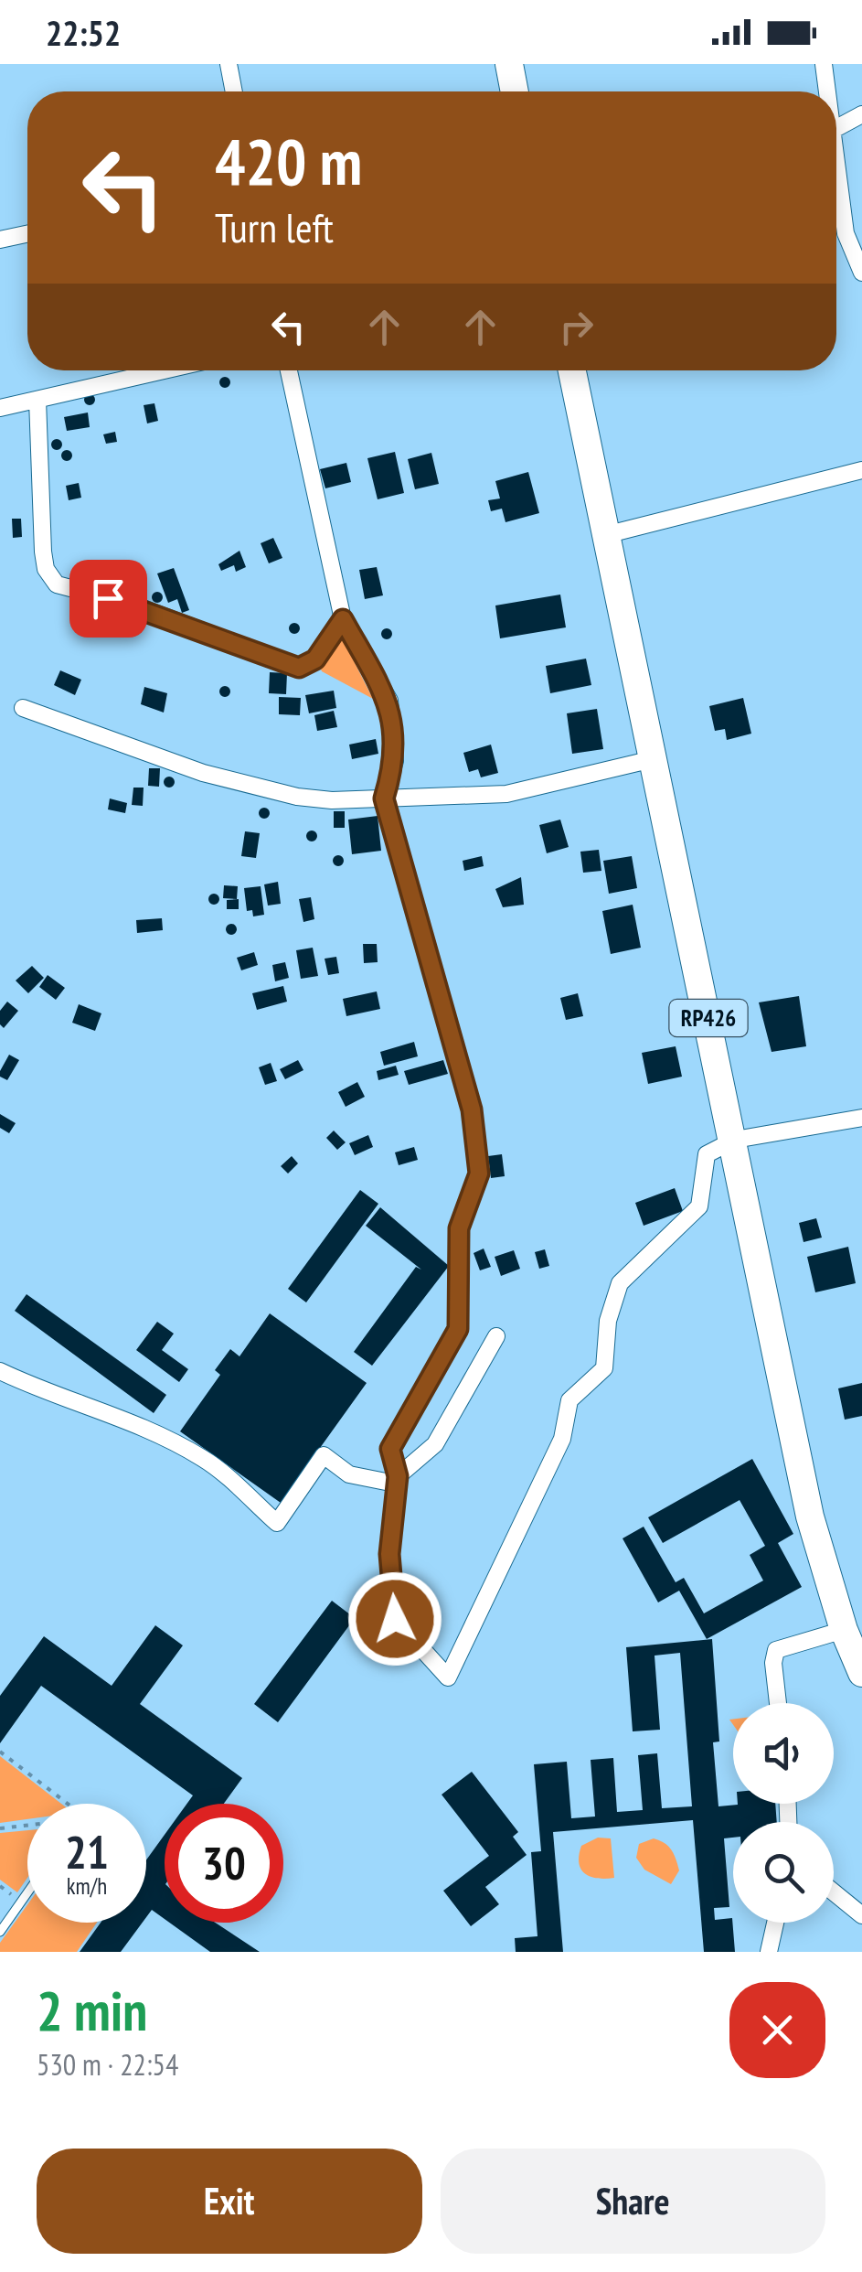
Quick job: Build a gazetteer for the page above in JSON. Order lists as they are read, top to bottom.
{
  "streets": {
    "main road": ["RP426"]
  },
  "page": {
    "status": "22:52",
    "turn": ["420 m", "Turn left"],
    "speed": "21 km/h",
    "limit": "30",
    "heading": ["2 min", "530 m · 22:54"],
    "buttons": ["Exit", "Share"]
  }
}
